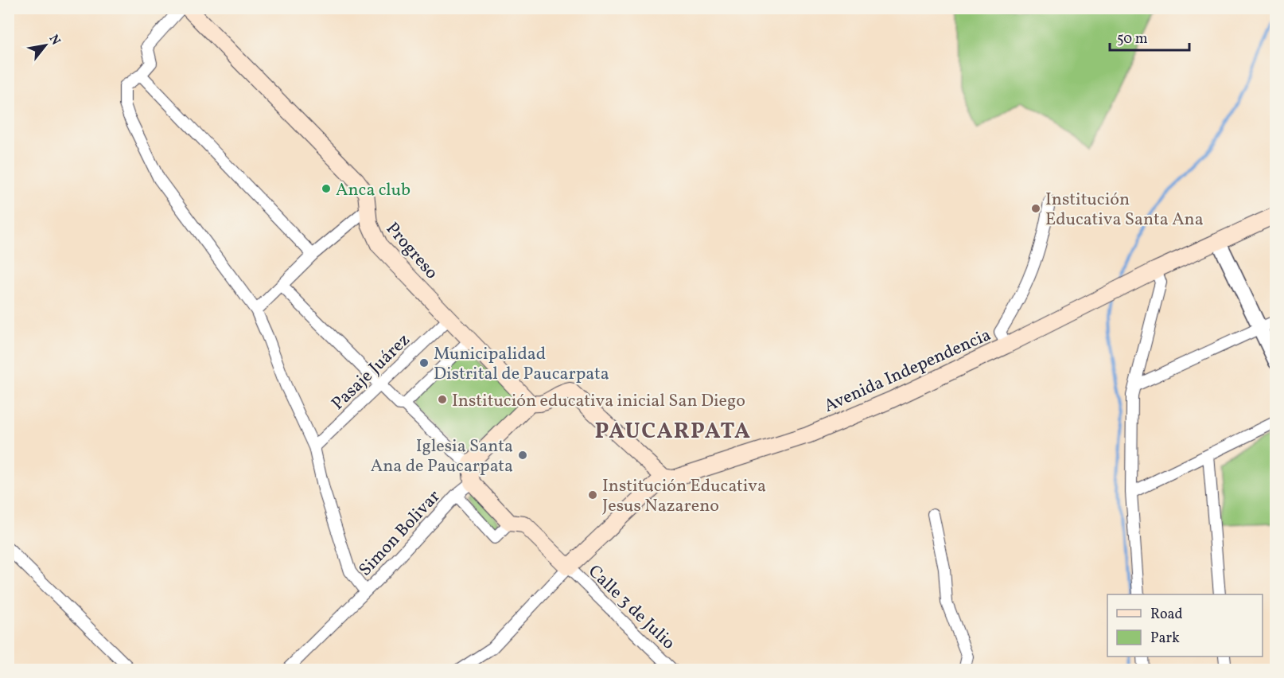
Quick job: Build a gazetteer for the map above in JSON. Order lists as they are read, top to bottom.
{
  "streets": {
    "main road": ["Progreso", "Avenida Independencia"],
    "street": ["Pasaje Juárez", "Simon Bolivar", "Calle 3 de Julio"]
  },
  "crossings": [
    ["Progreso", "Pasaje Juárez"]
  ],
  "districts": ["PAUCARPATA"],
  "places": [
    "Anca club",
    "Institución Educativa Santa Ana",
    "Municipalidad Distrital de Paucarpata",
    "Institución educativa inicial San Diego",
    "Iglesia Santa Ana de Paucarpata",
    "Institución Educativa Jesus Nazareno"
  ],
  "legend": ["Road", "Park"],
  "scale_bar": "50 m",
  "north": "top right"
}
